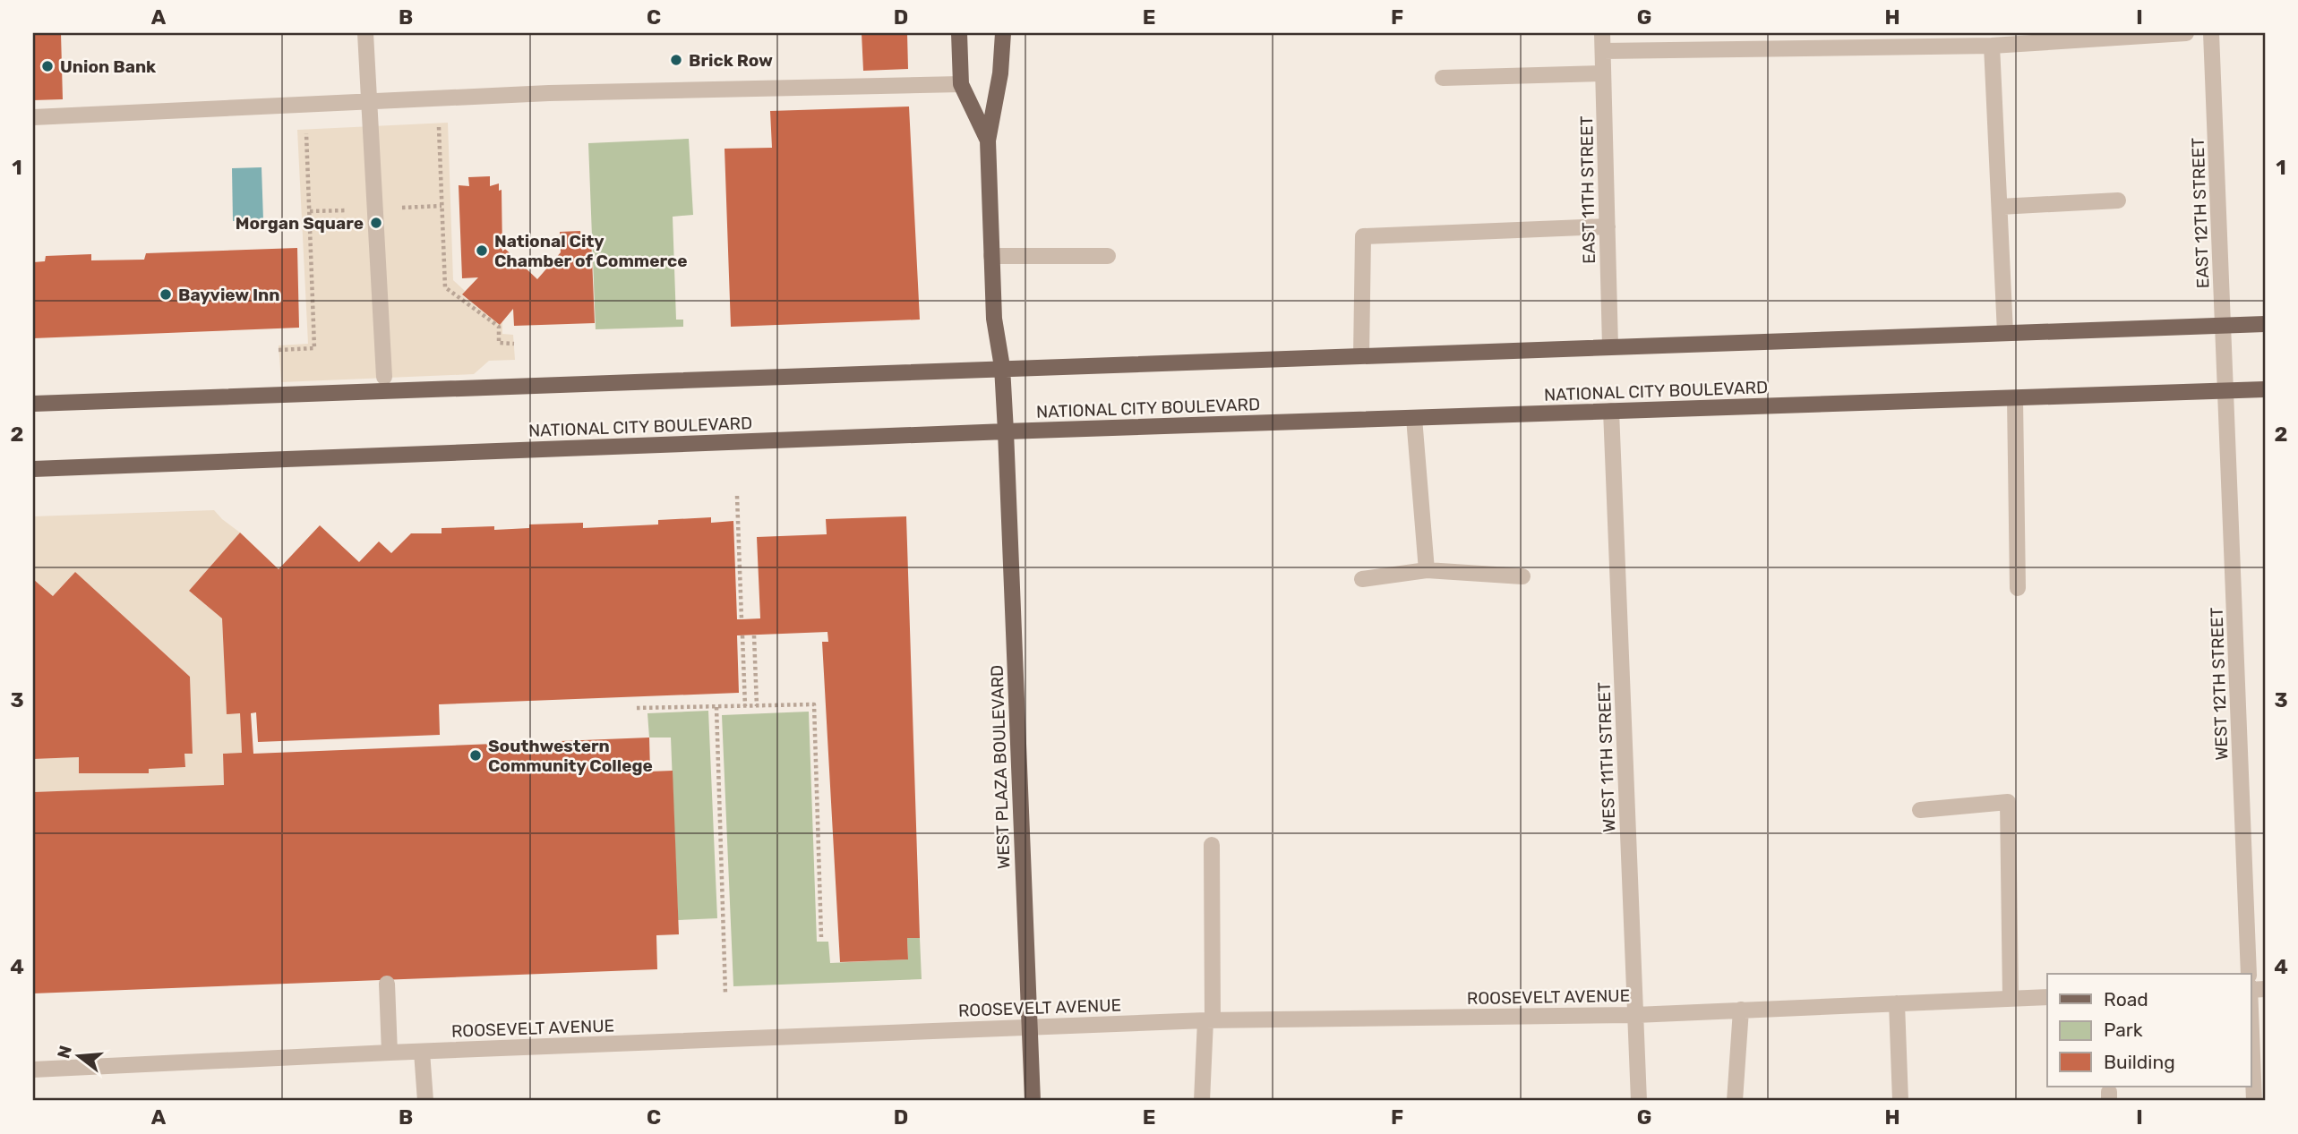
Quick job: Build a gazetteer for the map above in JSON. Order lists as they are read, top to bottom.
{
  "streets": {
    "main road": ["NATIONAL CITY BOULEVARD", "WEST PLAZA BOULEVARD"],
    "street": [
      "EAST 11TH STREET",
      "EAST 12TH STREET",
      "WEST 12TH STREET",
      "WEST 11TH STREET",
      "ROOSEVELT AVENUE"
    ]
  },
  "crossings": [
    ["EAST 12TH STREET", "NATIONAL CITY BOULEVARD"],
    ["EAST 12TH STREET", "WEST 12TH STREET"],
    ["NATIONAL CITY BOULEVARD", "WEST 12TH STREET"],
    ["NATIONAL CITY BOULEVARD", "WEST 11TH STREET"],
    ["NATIONAL CITY BOULEVARD", "WEST PLAZA BOULEVARD"],
    ["WEST 11TH STREET", "ROOSEVELT AVENUE"],
    ["WEST PLAZA BOULEVARD", "ROOSEVELT AVENUE"]
  ],
  "places": [
    "Brick Row",
    "Union Bank",
    "Morgan Square",
    "National City Chamber of Commerce",
    "Bayview Inn",
    "Southwestern Community College"
  ],
  "legend": ["Road", "Park", "Building"],
  "north": "left",
  "grid": {
    "columns": [
      "A",
      "B",
      "C",
      "D",
      "E",
      "F",
      "G",
      "H",
      "I"
    ],
    "rows": [
      "1",
      "2",
      "3",
      "4"
    ]
  }
}
